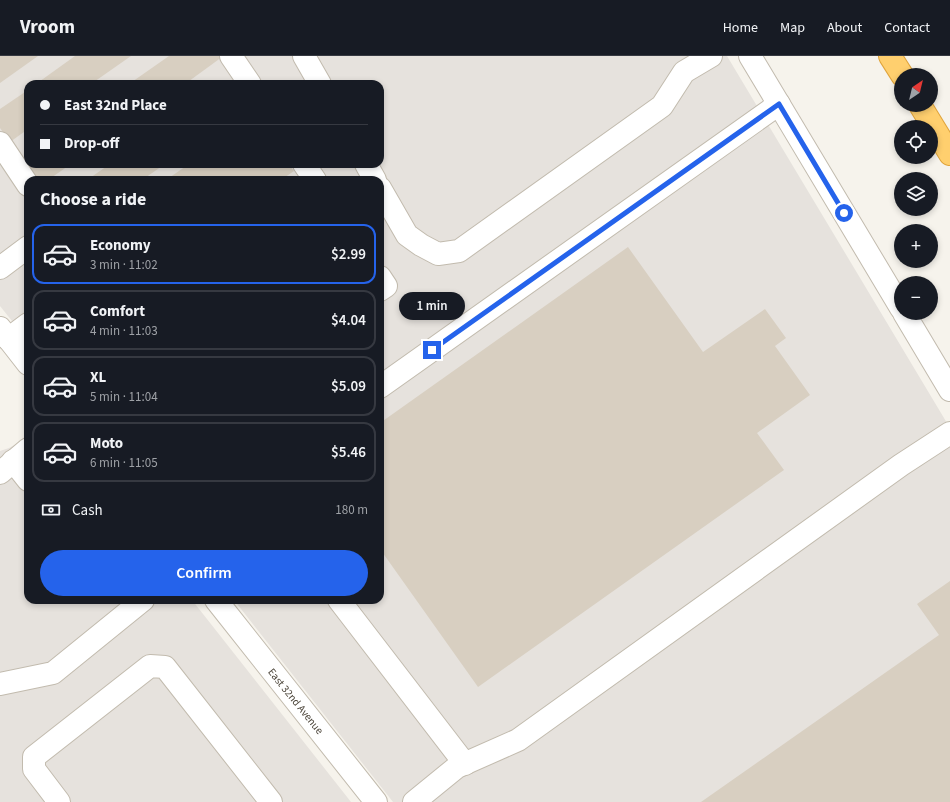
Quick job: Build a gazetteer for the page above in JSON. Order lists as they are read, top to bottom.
{
  "streets": {
    "street": ["East 32nd Avenue"]
  },
  "north": "top right",
  "page": {
    "header": "Vroom",
    "nav": [
      "Home",
      "Map",
      "About",
      "Contact"
    ],
    "map_buttons": ["+", "−"],
    "banner": ["East 32nd Place", "Drop-off"],
    "heading": "Choose a ride",
    "list": [
      {
        "name": "Economy",
        "note": "3 min · 11:02",
        "value": "$2.99"
      },
      {
        "name": "Comfort",
        "note": "4 min · 11:03",
        "value": "$4.04"
      },
      {
        "name": "XL",
        "note": "5 min · 11:04",
        "value": "$5.09"
      },
      {
        "name": "Moto",
        "note": "6 min · 11:05",
        "value": "$5.46"
      }
    ],
    "bubble": "1 min",
    "pay": ["Cash", "180 m"],
    "buttons": "Confirm"
  }
}
